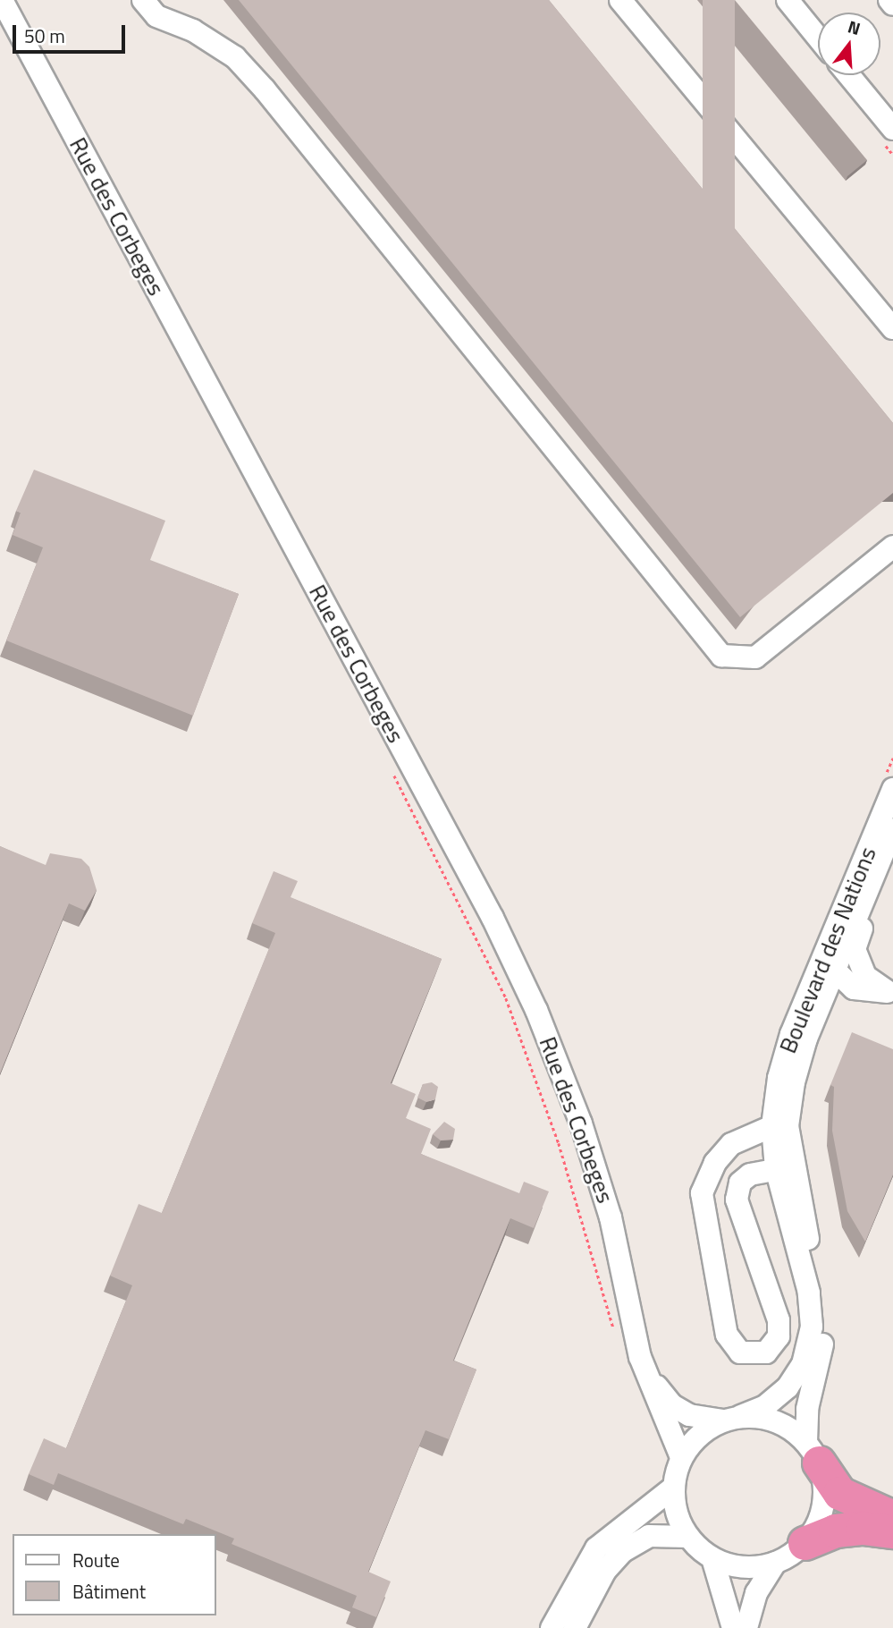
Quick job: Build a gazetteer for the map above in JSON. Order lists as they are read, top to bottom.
{
  "streets": {
    "street": ["Rue des Corbeges", "Boulevard des Nations"]
  },
  "crossings": [
    ["Rue des Corbeges", "Boulevard des Nations"]
  ],
  "legend": ["Route", "Bâtiment"],
  "scale_bar": "50 m",
  "north": "top"
}
